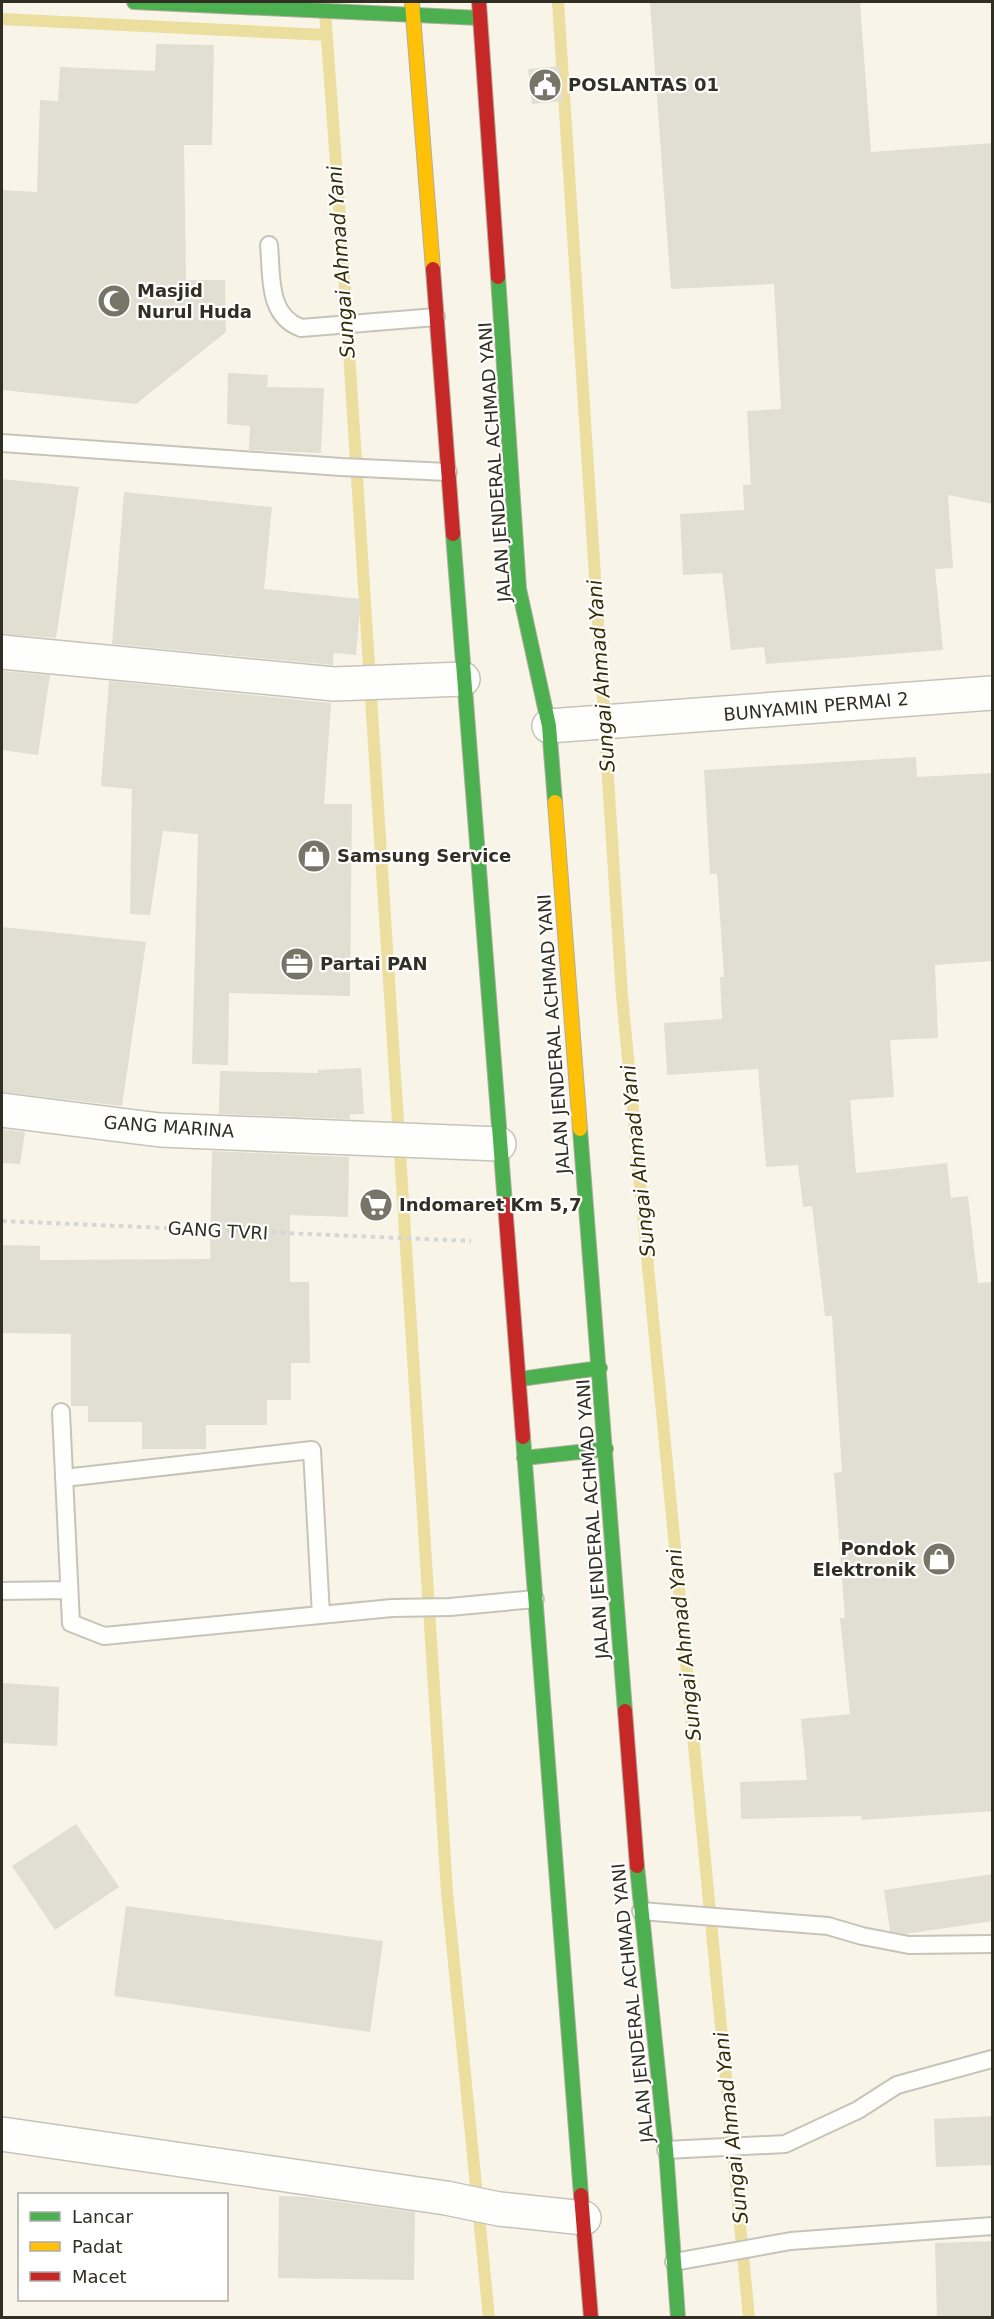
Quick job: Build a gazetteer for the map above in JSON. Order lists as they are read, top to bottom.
{
  "streets": {
    "main road": ["JALAN JENDERAL ACHMAD YANI"],
    "street": ["BUNYAMIN PERMAI 2", "GANG MARINA"],
    "path": ["GANG TVRI"]
  },
  "crossings": [
    ["JALAN JENDERAL ACHMAD YANI", "BUNYAMIN PERMAI 2"]
  ],
  "water": ["Sungai Ahmad Yani"],
  "places": {
    "public building": ["POSLANTAS 01"],
    "mosque": ["Masjid Nurul Huda"],
    "shop": ["Samsung Service", "Pondok Elektronik"],
    "office": ["Partai PAN"],
    "supermarket": ["Indomaret Km 5,7"]
  },
  "legend": ["Lancar", "Padat", "Macet"]
}
